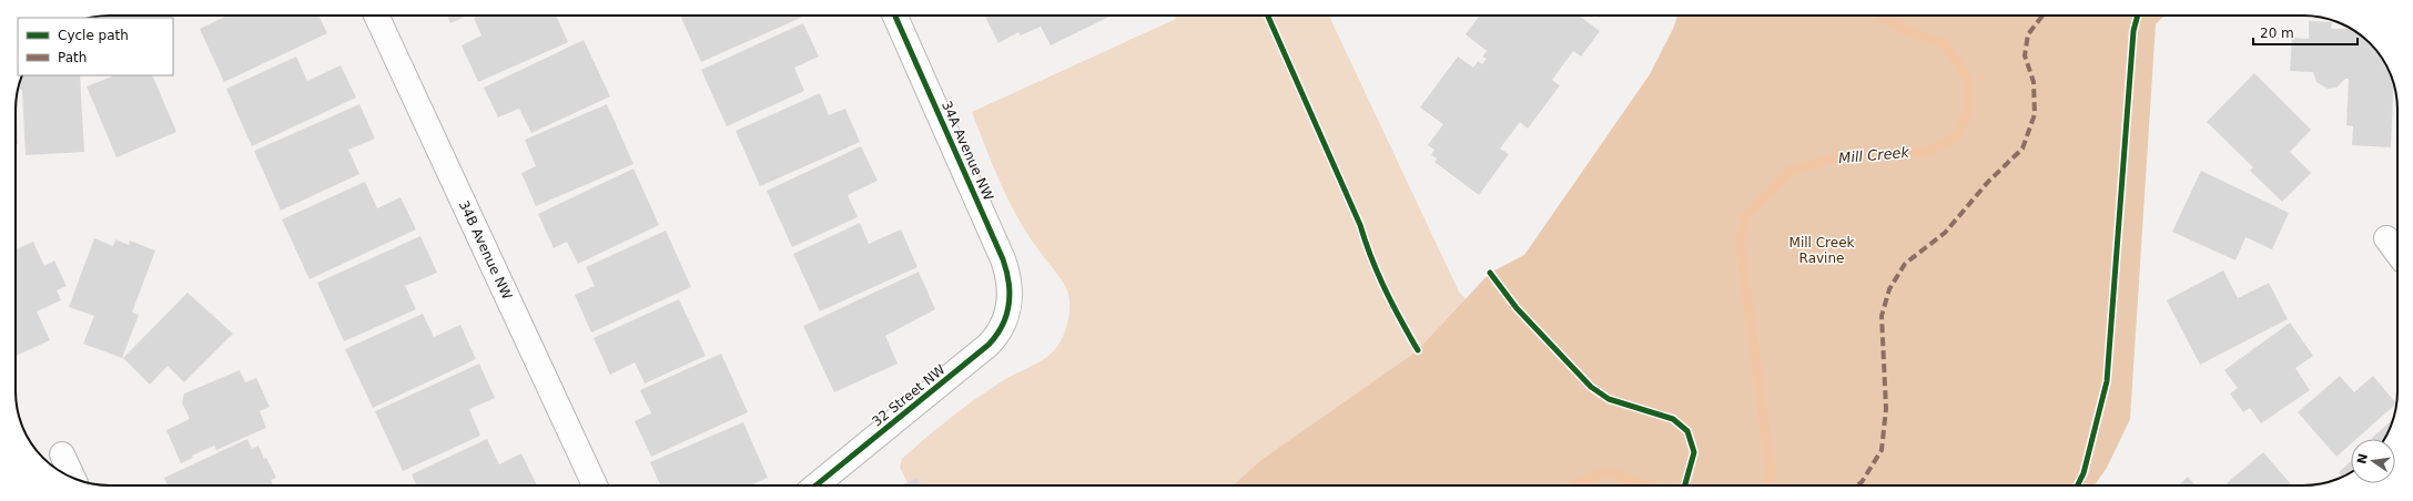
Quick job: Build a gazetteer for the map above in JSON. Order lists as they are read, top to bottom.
{
  "streets": {
    "street": ["34A Avenue NW", "34B Avenue NW", "32 Street NW"]
  },
  "crossings": [
    ["34A Avenue NW", "32 Street NW"]
  ],
  "water": ["Mill Creek"],
  "parks": ["Mill Creek Ravine"],
  "legend": ["Cycle path", "Path"],
  "scale_bar": "20 m",
  "north": "left"
}
